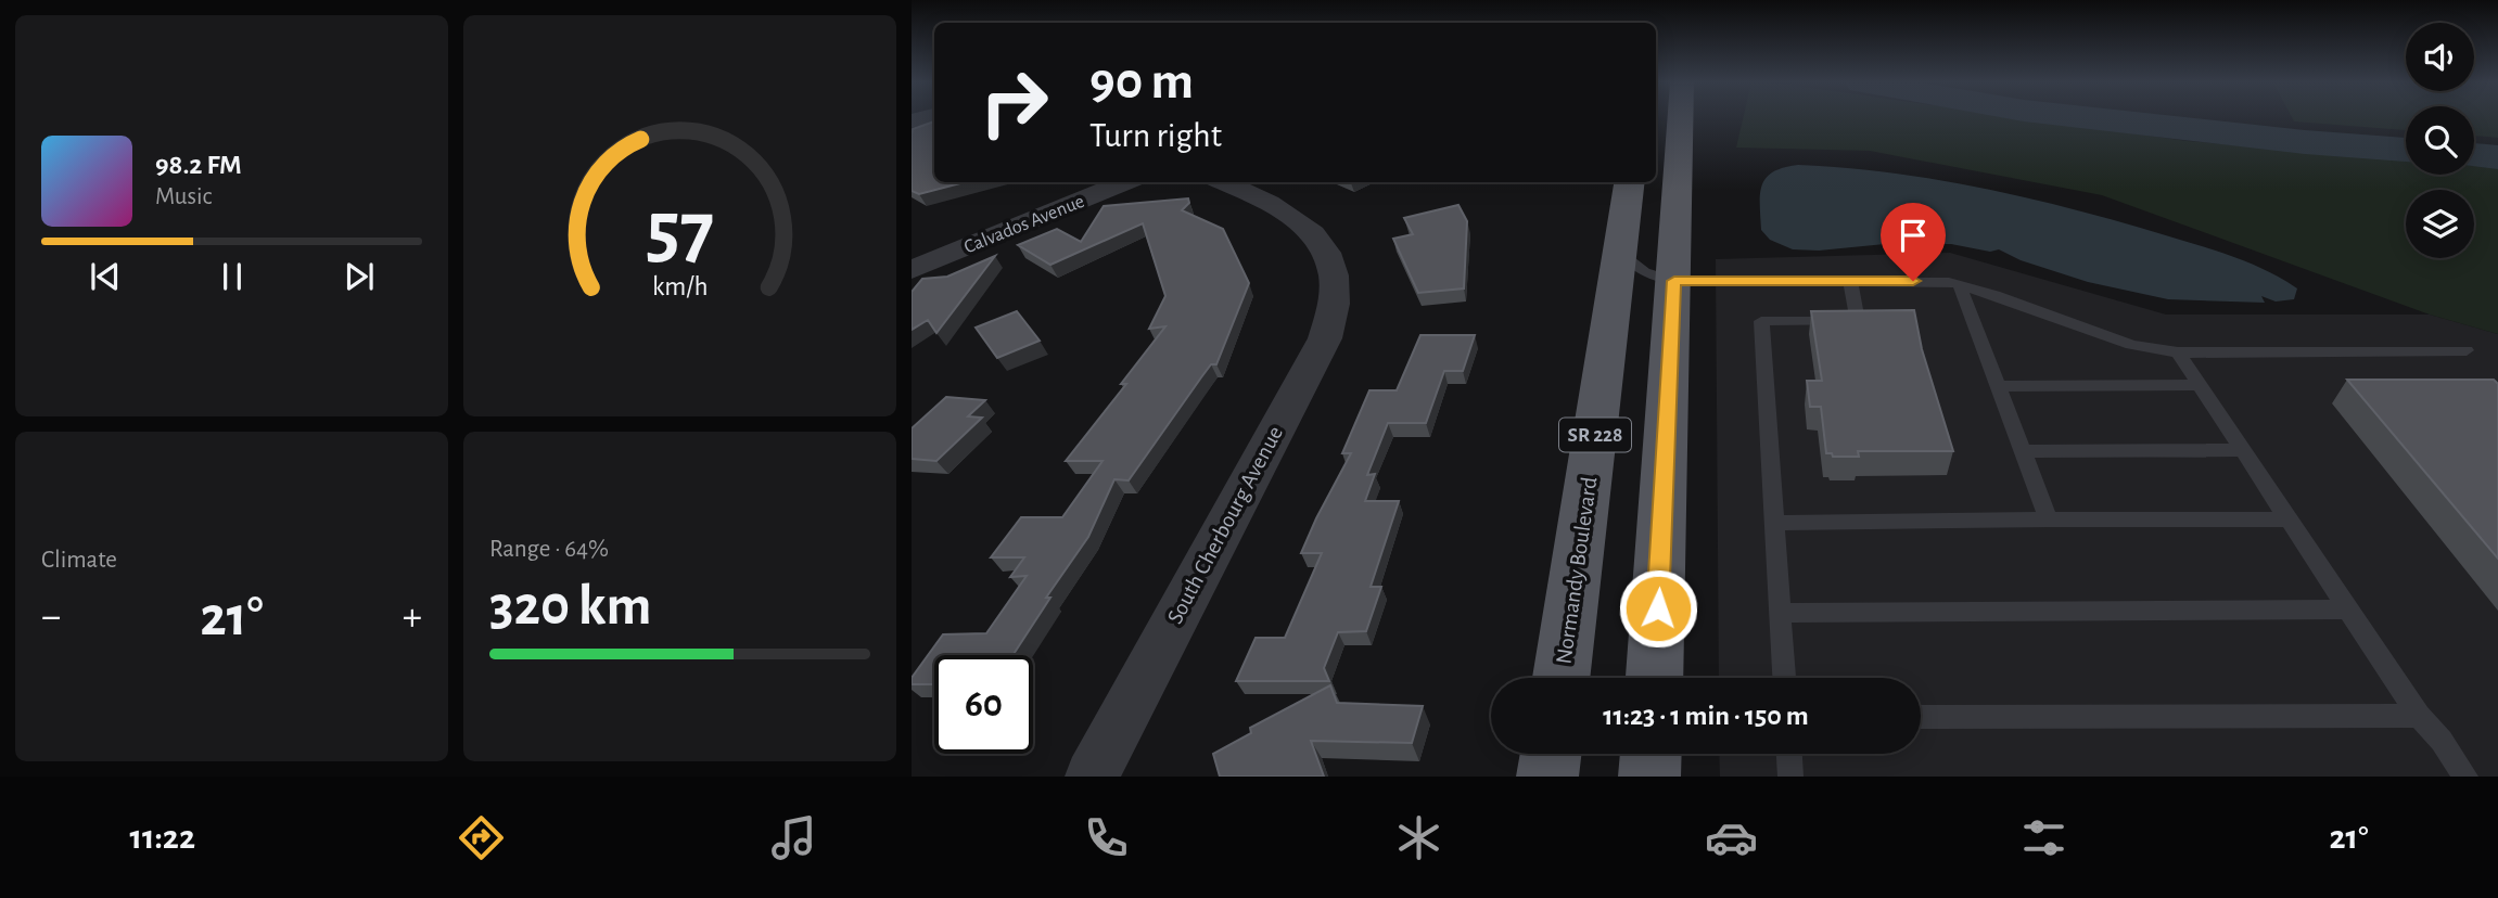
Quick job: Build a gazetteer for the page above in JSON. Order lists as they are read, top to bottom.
{
  "streets": {
    "main road": ["SR 228", "Normandy Boulevard"],
    "street": ["Calvados Avenue", "South Cherbourg Avenue"]
  },
  "page": {
    "turn": ["90 m", "Turn right"],
    "song": ["98.2 FM", "Music"],
    "tile": [
      "Climate",
      ["Range · 64%", "320 km"]
    ],
    "heat": ["−", "21°", "+"],
    "limit": "60",
    "trip": "11:23 · 1 min · 150 m",
    "tabs": ["11:22", "21°"],
    "gauge": ["57", "km/h"]
  }
}
